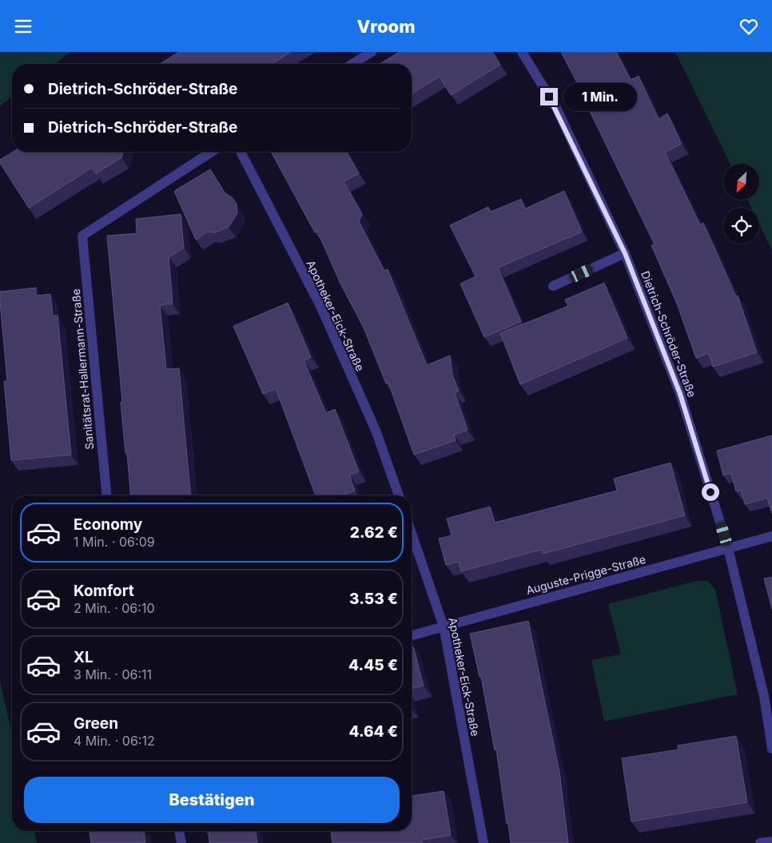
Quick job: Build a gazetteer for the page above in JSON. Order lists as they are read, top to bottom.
{
  "streets": {
    "street": [
      "Apotheker-Eick-Straße",
      "Dietrich-Schröder-Straße",
      "Sanitätsrat-Hallermann-Straße",
      "Auguste-Prigge-Straße"
    ]
  },
  "crossings": [
    ["Apotheker-Eick-Straße", "Auguste-Prigge-Straße"],
    ["Dietrich-Schröder-Straße", "Auguste-Prigge-Straße"]
  ],
  "north": "bottom left",
  "page": {
    "header": "Vroom",
    "banner": ["Dietrich-Schröder-Straße", "Dietrich-Schröder-Straße"],
    "bubble": "1 Min.",
    "list": [
      {
        "name": "Economy",
        "note": "1 Min. · 06:09",
        "value": "2.62 €"
      },
      {
        "name": "Komfort",
        "note": "2 Min. · 06:10",
        "value": "3.53 €"
      },
      {
        "name": "XL",
        "note": "3 Min. · 06:11",
        "value": "4.45 €"
      },
      {
        "name": "Green",
        "note": "4 Min. · 06:12",
        "value": "4.64 €"
      }
    ],
    "buttons": "Bestätigen"
  }
}
